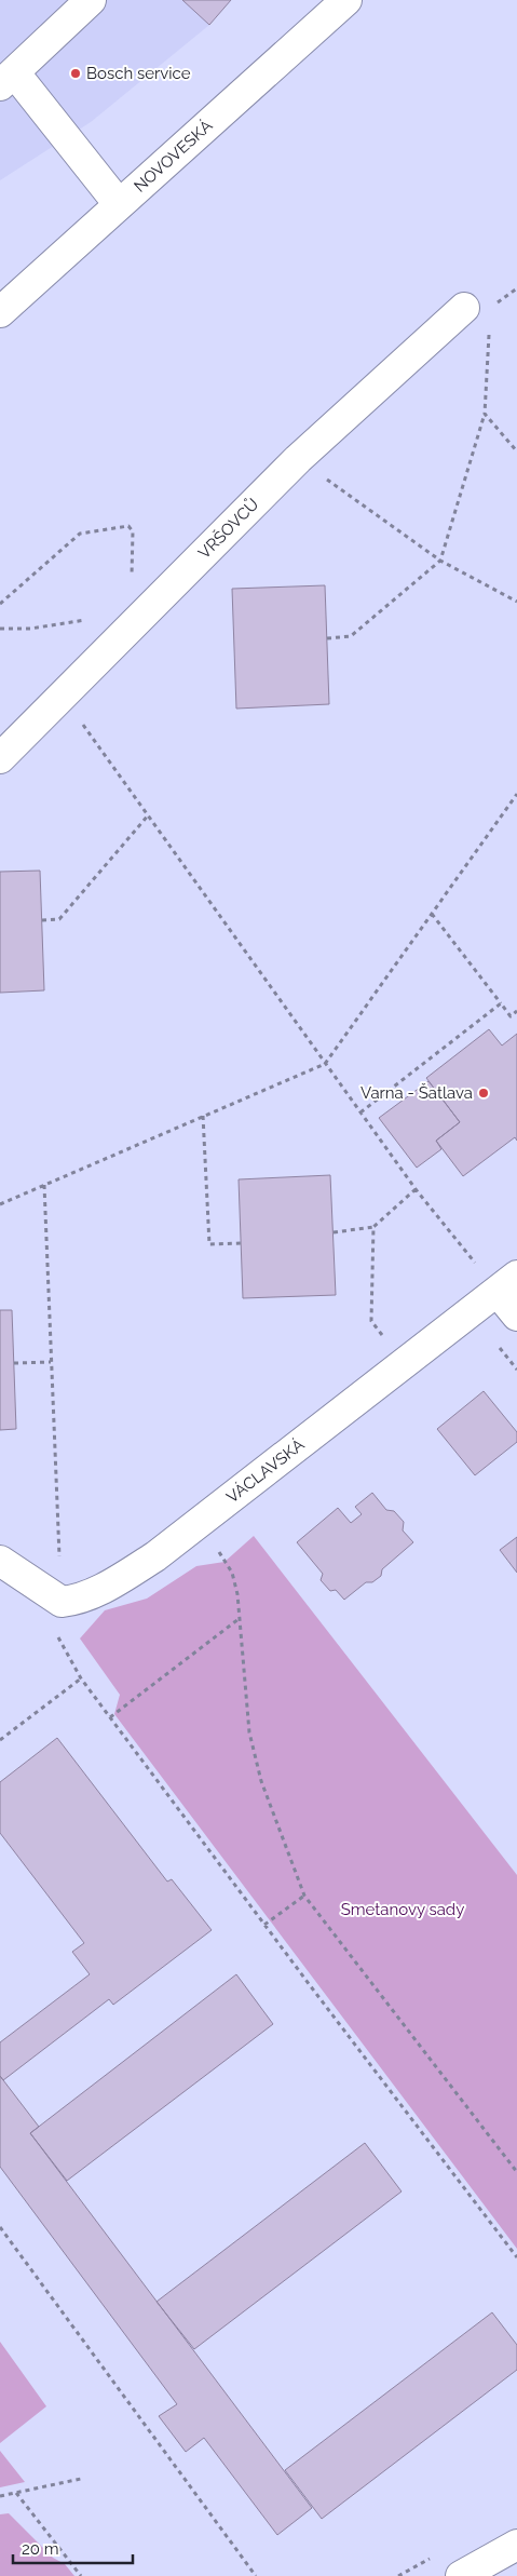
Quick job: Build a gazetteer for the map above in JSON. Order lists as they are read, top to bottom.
{
  "streets": {
    "street": ["NOVOVESKÁ", "VRŠOVCŮ", "VÁCLAVSKÁ"]
  },
  "parks": ["Smetanovy sady"],
  "places": ["Bosch service", "Varna - Šatlava"],
  "scale_bar": "20 m"
}
